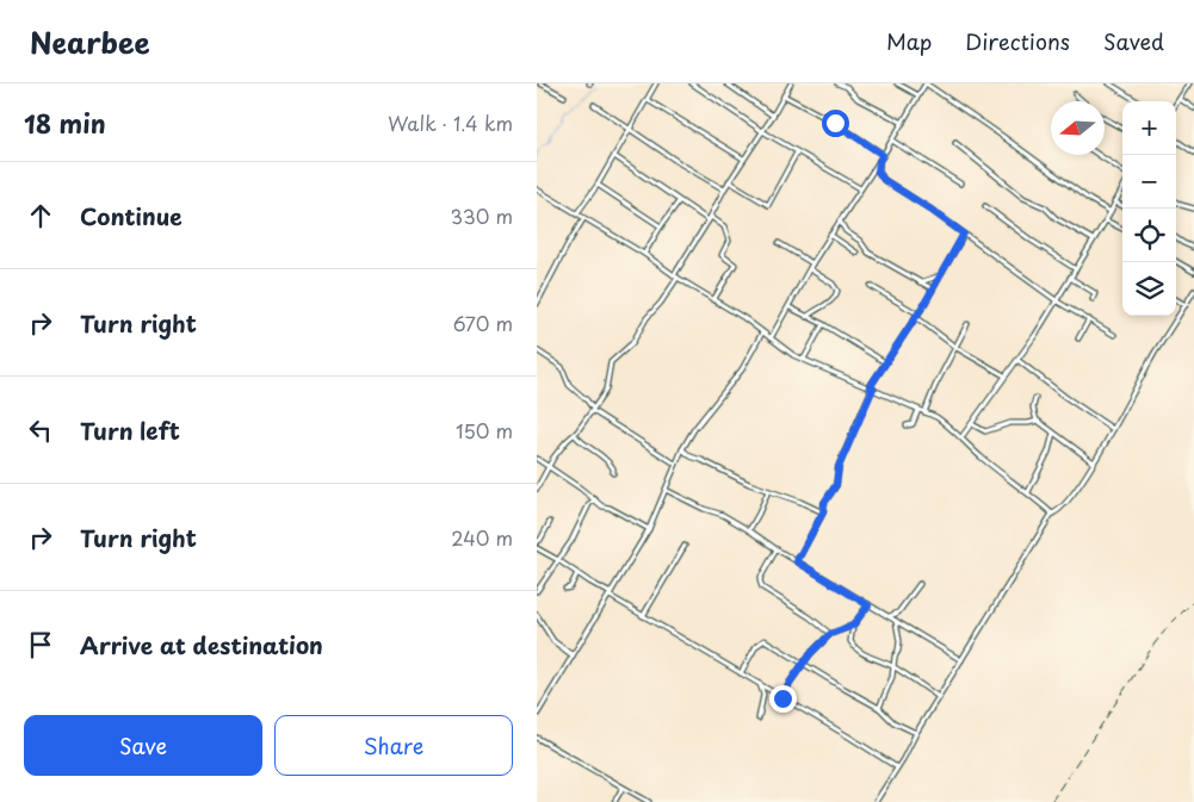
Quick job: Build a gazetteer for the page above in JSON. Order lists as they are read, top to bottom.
{
  "north": "left",
  "page": {
    "header": "Nearbee",
    "nav": ["Map", "Directions", "Saved"],
    "heading": ["18 min", "Walk · 1.4 km"],
    "map_buttons": ["+", "−"],
    "list": [
      ["Continue", "330 m"],
      ["Turn right", "670 m"],
      ["Turn left", "150 m"],
      ["Turn right", "240 m"],
      "Arrive at destination"
    ],
    "buttons": ["Save", "Share"]
  }
}
